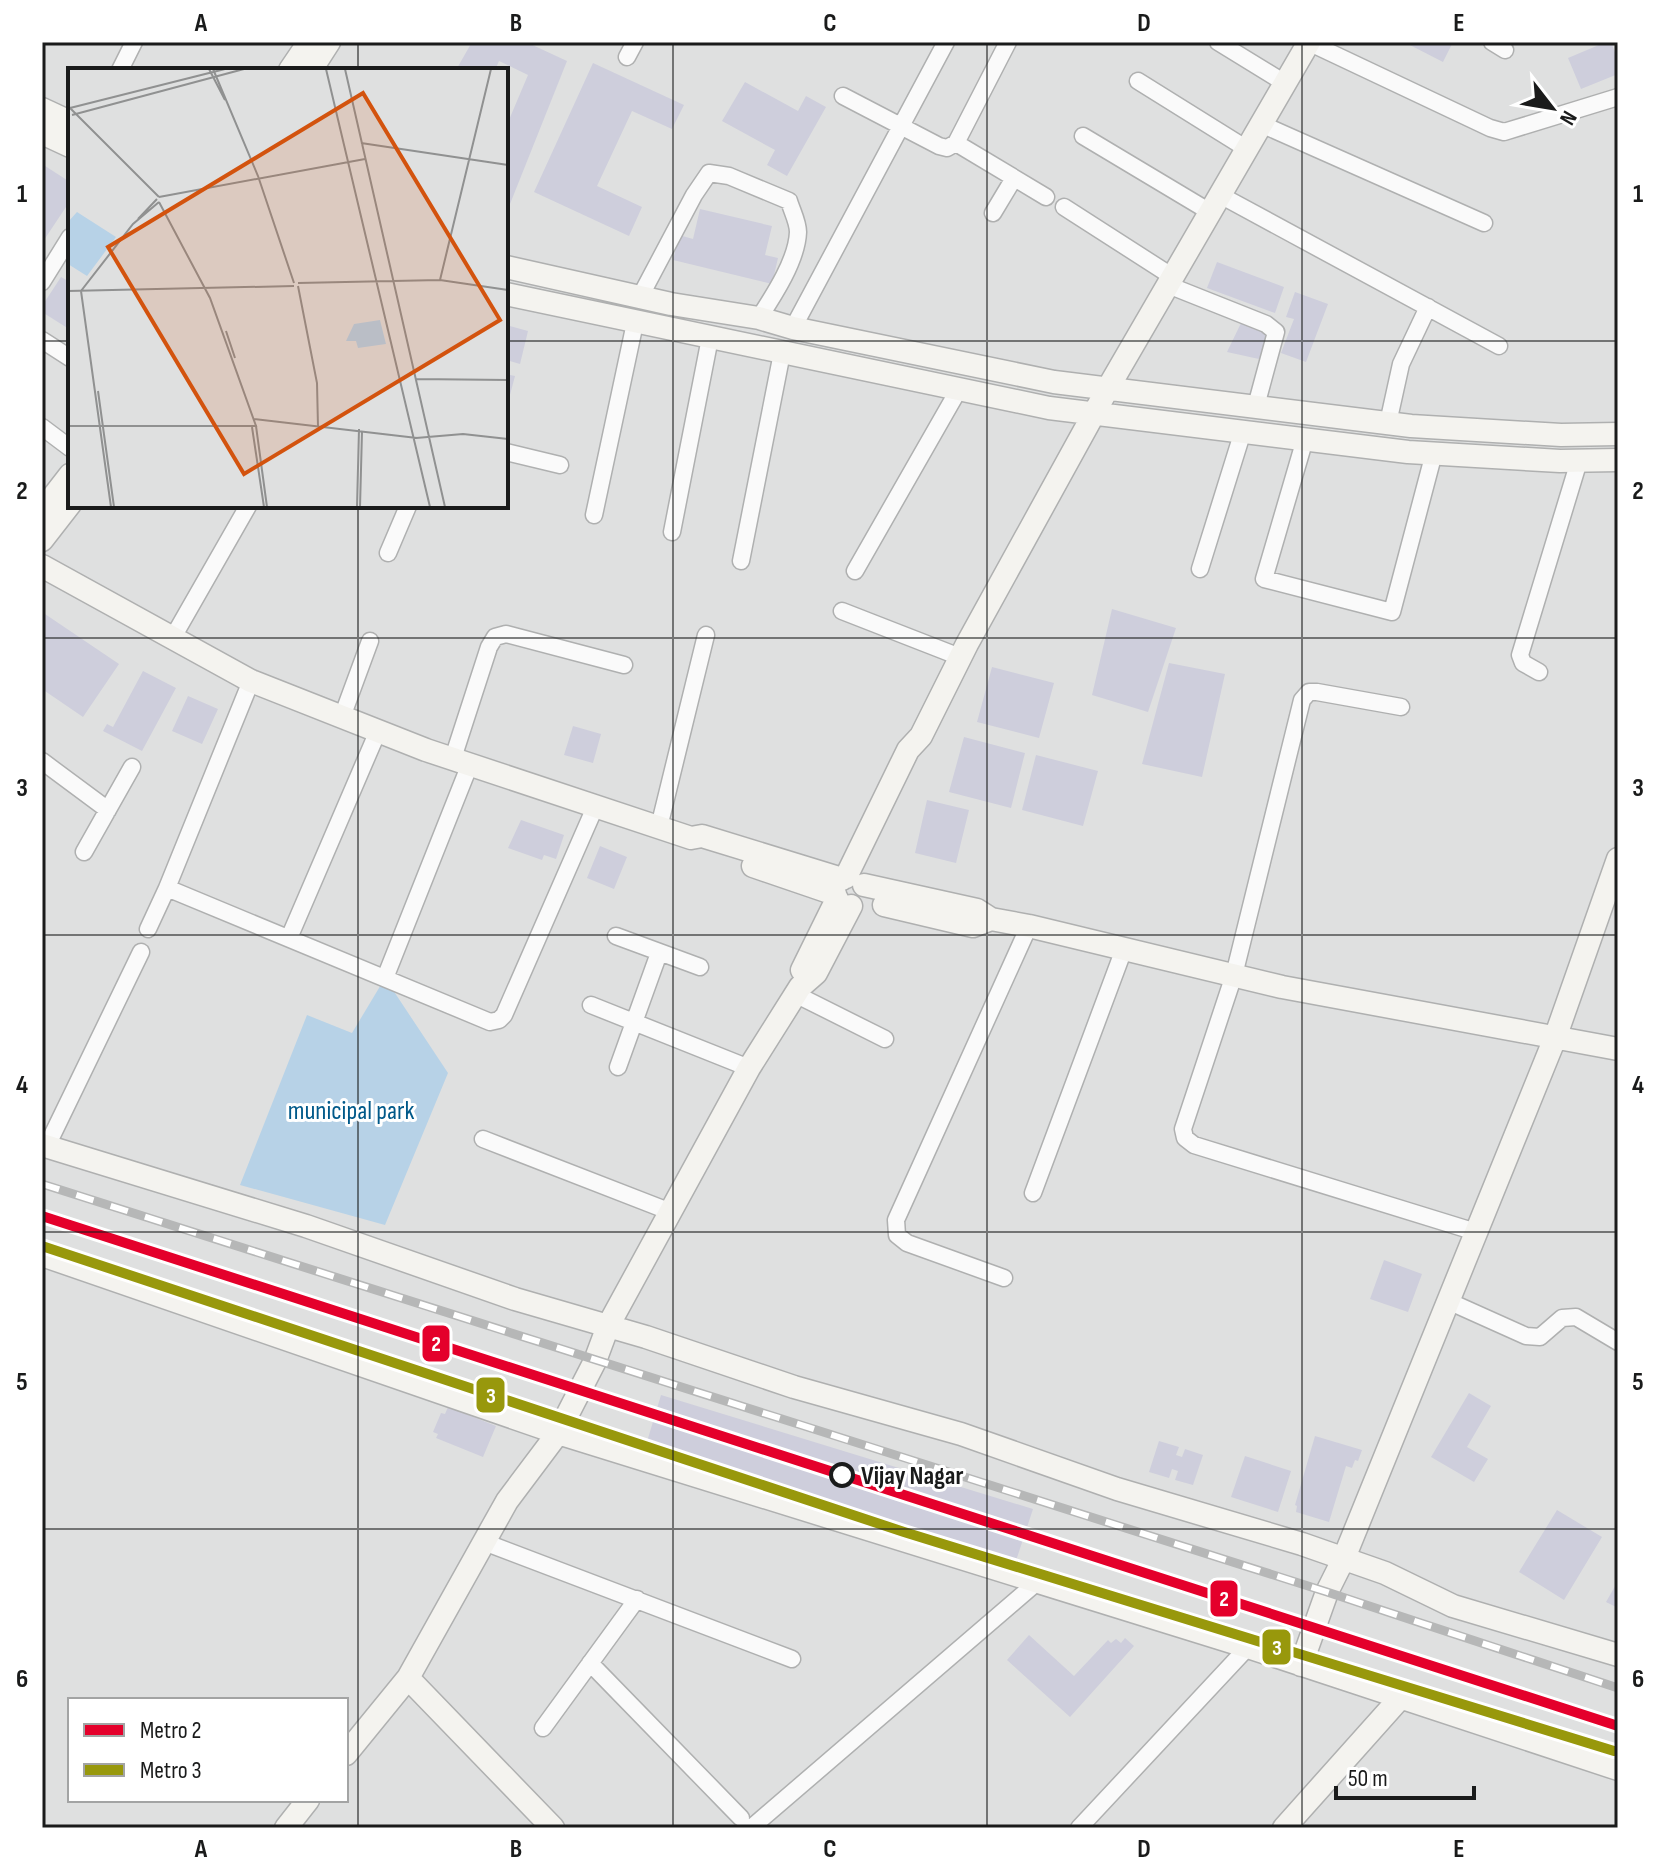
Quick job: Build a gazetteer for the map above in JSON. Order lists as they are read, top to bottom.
{
  "parks": ["municipal park"],
  "places": ["Vijay Nagar"],
  "lines": ["metro line 2", "metro line 3"],
  "legend": ["Metro 2", "Metro 3"],
  "scale_bar": "50 m",
  "north": "bottom right",
  "grid": {
    "columns": [
      "A",
      "B",
      "C",
      "D",
      "E"
    ],
    "rows": [
      "1",
      "2",
      "3",
      "4",
      "5",
      "6"
    ]
  }
}
